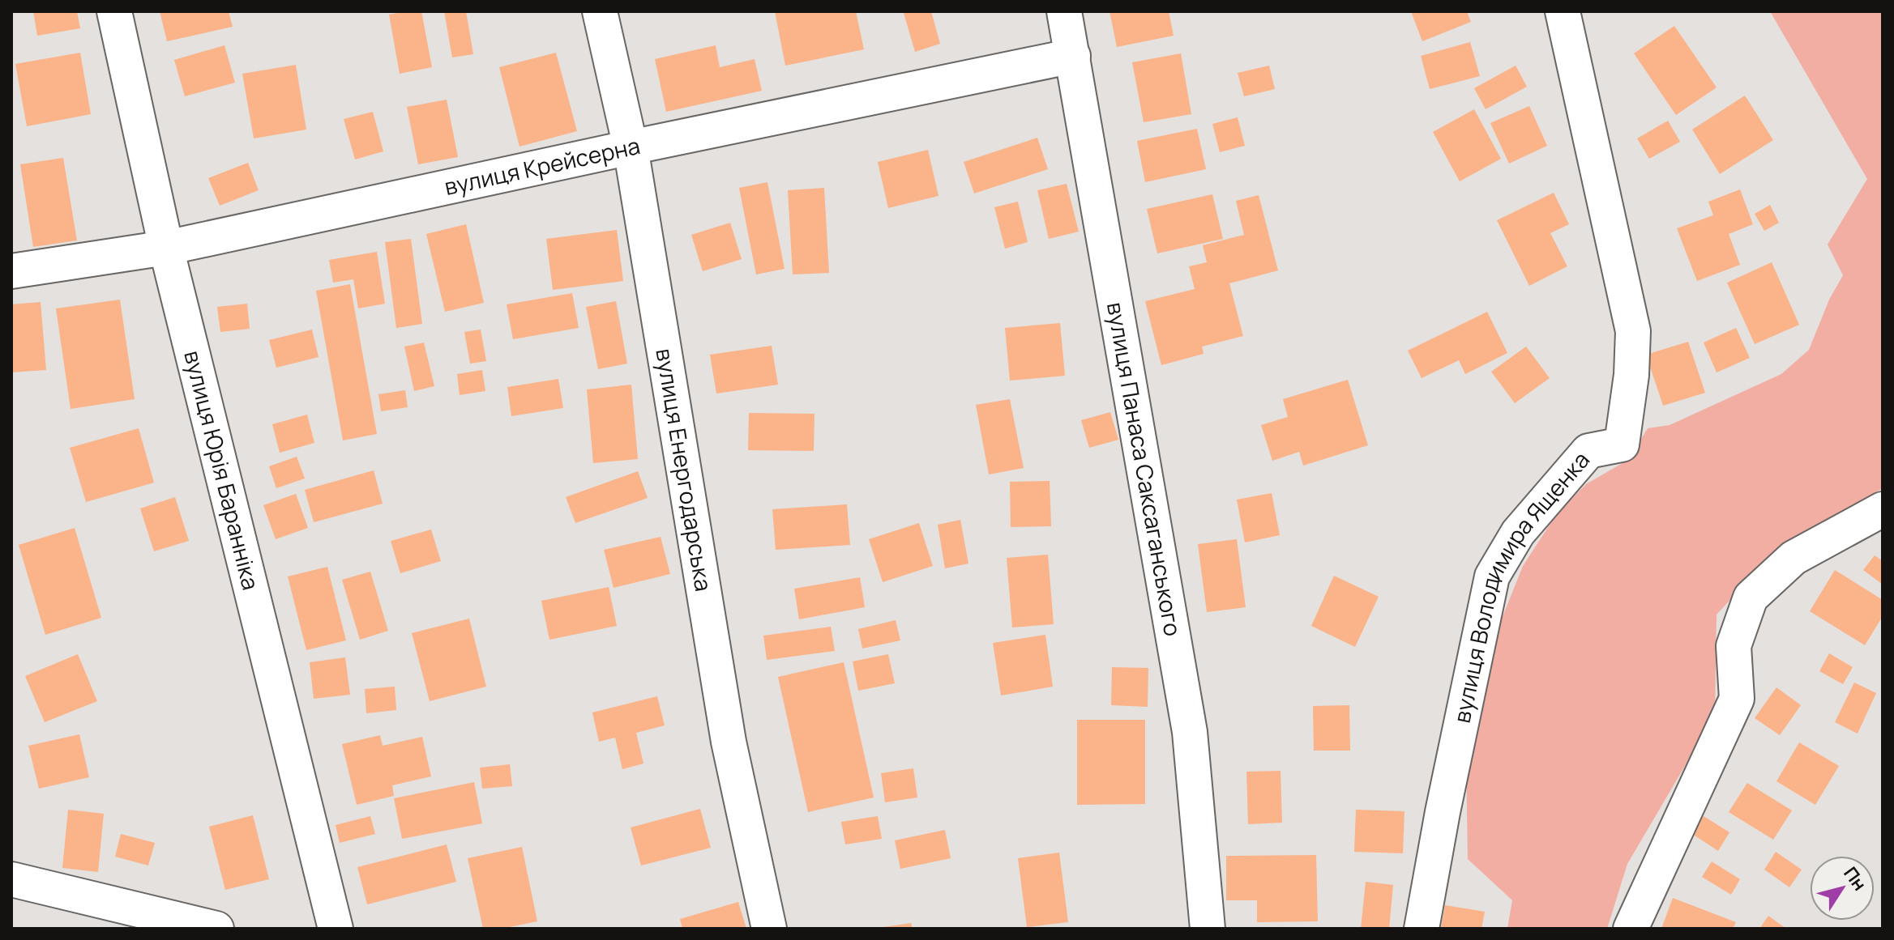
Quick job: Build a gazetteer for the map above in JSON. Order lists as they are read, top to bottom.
{
  "streets": {
    "street": [
      "вулиця Крейсерна",
      "вулиця Панаса Саксаганського",
      "вулиця Енергодарська",
      "вулиця Юрія Баранніка",
      "вулиця Володимира Ященка"
    ]
  },
  "crossings": [
    ["вулиця Крейсерна", "вулиця Панаса Саксаганського"],
    ["вулиця Крейсерна", "вулиця Енергодарська"],
    ["вулиця Крейсерна", "вулиця Юрія Баранніка"]
  ],
  "north": "top right"
}
